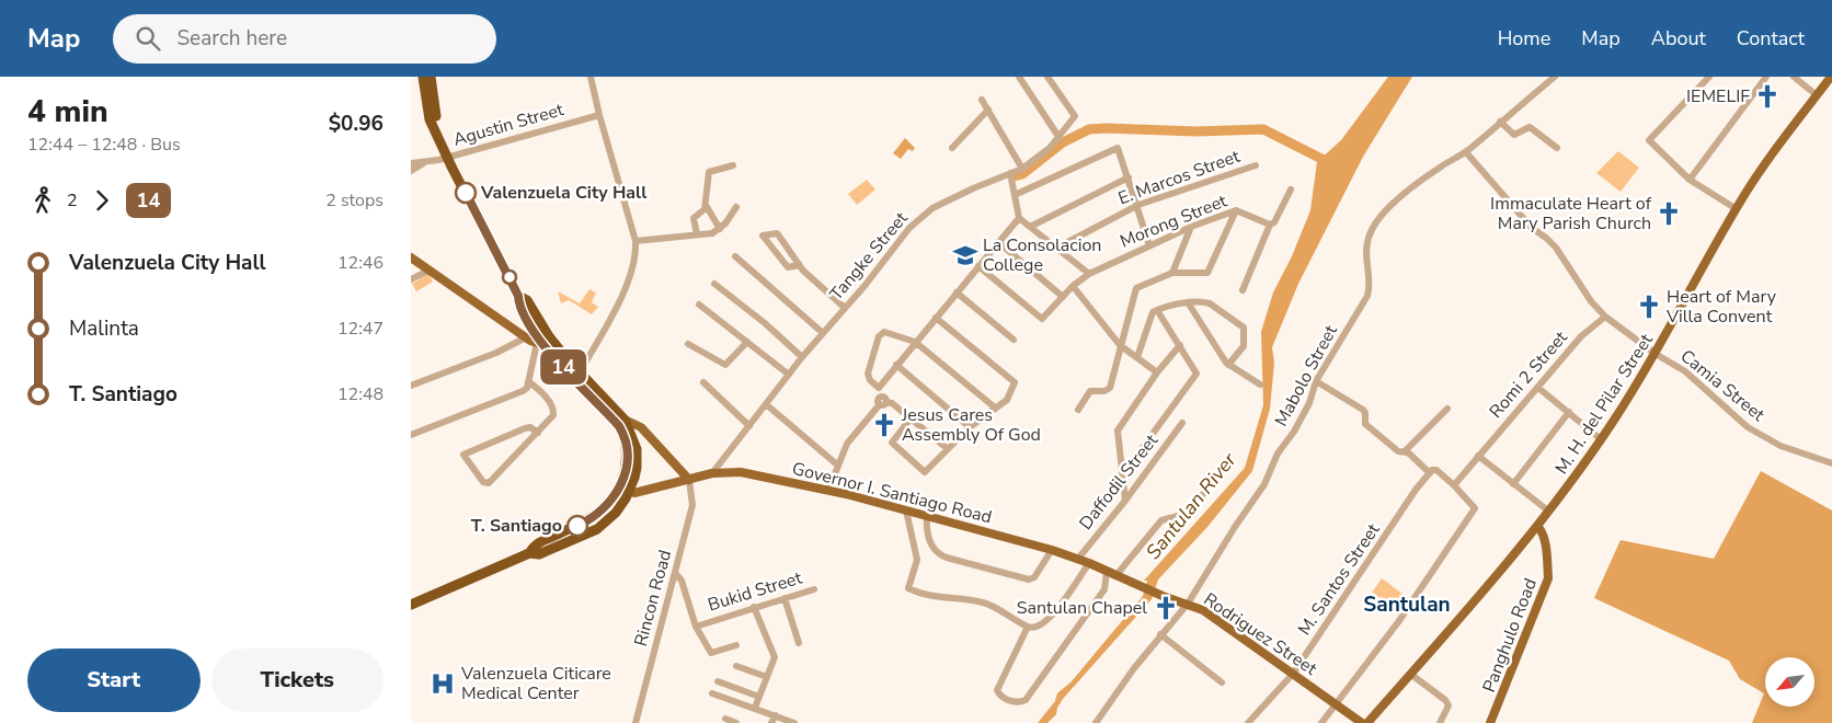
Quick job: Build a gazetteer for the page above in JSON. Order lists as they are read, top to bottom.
{
  "streets": {
    "main road": [
      "M. H. del Pilar Street",
      "Governor I. Santiago Road",
      "Rodriguez Street",
      "Panghulo Road"
    ],
    "street": [
      "Agustin Street",
      "E. Marcos Street",
      "Morong Street",
      "Tangke Street",
      "Romi 2 Street",
      "Mabolo Street",
      "Camia Street",
      "Daffodil Street",
      "M. Santos Street",
      "Bukid Street",
      "Rincon Road"
    ]
  },
  "crossings": [
    ["Tangke Street", "Governor I. Santiago Road"],
    ["Romi 2 Street", "Camia Street"],
    ["Mabolo Street", "Camia Street"],
    ["Mabolo Street", "Rodriguez Street"],
    ["Camia Street", "M. H. del Pilar Street"],
    ["M. H. del Pilar Street", "Panghulo Road"],
    ["Daffodil Street", "Governor I. Santiago Road"],
    ["Governor I. Santiago Road", "Rincon Road"],
    ["Governor I. Santiago Road", "Rodriguez Street"],
    ["M. Santos Street", "Rodriguez Street"],
    ["Bukid Street", "Rincon Road"]
  ],
  "districts": ["Santulan"],
  "water": ["Santulan River"],
  "places": {
    "church": [
      "IEMELIF",
      "Immaculate Heart of Mary Parish Church",
      "Heart of Mary Villa Convent",
      "Jesus Cares Assembly Of God",
      "Santulan Chapel"
    ],
    "other": ["Valenzuela City Hall", "T. Santiago"],
    "school or university": ["La Consolacion College"],
    "hospital": ["Valenzuela Citicare Medical Center"]
  },
  "lines": ["bus line 14"],
  "north": "bottom left",
  "page": {
    "header": "Map",
    "search": "Search here",
    "nav": [
      "Home",
      "Map",
      "About",
      "Contact"
    ],
    "heading": ["4 min", "12:44 – 12:48 · Bus", "$0.96"],
    "on_map": "14",
    "legs": ["2", "14", "2 stops"],
    "list": [
      {
        "name": "Valenzuela City Hall",
        "value": "12:46"
      },
      {
        "name": "Malinta",
        "value": "12:47"
      },
      {
        "name": "T. Santiago",
        "value": "12:48"
      }
    ],
    "buttons": ["Start", "Tickets"]
  }
}
